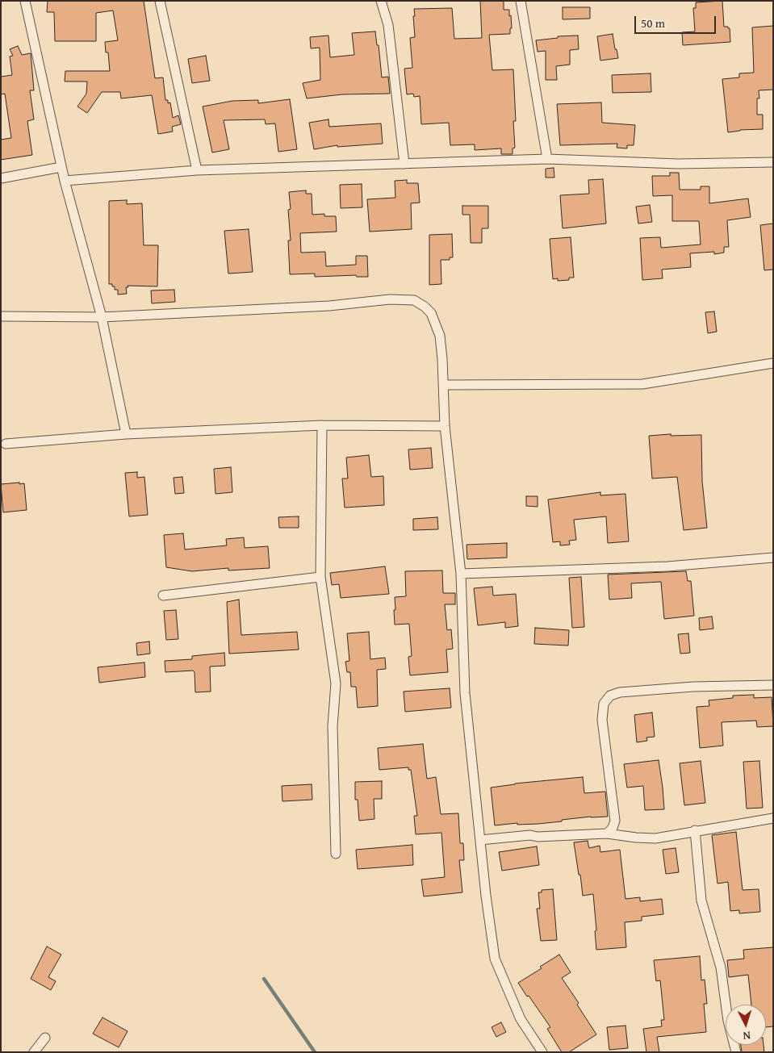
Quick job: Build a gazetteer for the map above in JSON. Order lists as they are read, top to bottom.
{
  "scale_bar": "50 m",
  "north": "bottom"
}
